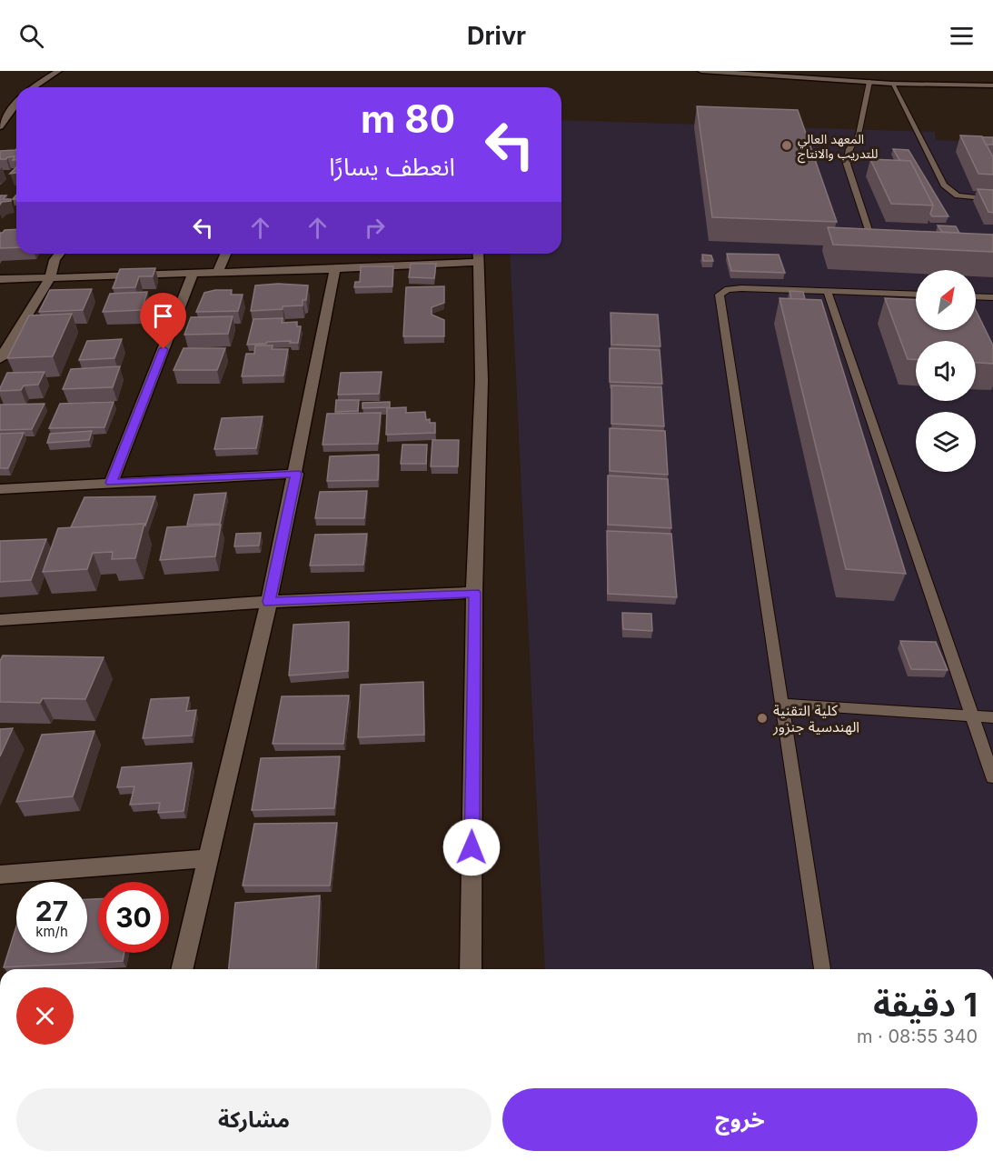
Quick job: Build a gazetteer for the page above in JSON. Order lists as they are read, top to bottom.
{
  "places": ["المعهد العالي للتدريب والانتاج", "كلية التقنية الهندسية جنزور"],
  "north": "top right",
  "page": {
    "header": "Drivr",
    "turn": ["80 m", "انعطف يسارًا"],
    "speed": "27 km/h",
    "limit": "30",
    "heading": ["1 دقيقة", "340 m · 08:55"],
    "buttons": ["خروج", "مشاركة"]
  }
}
